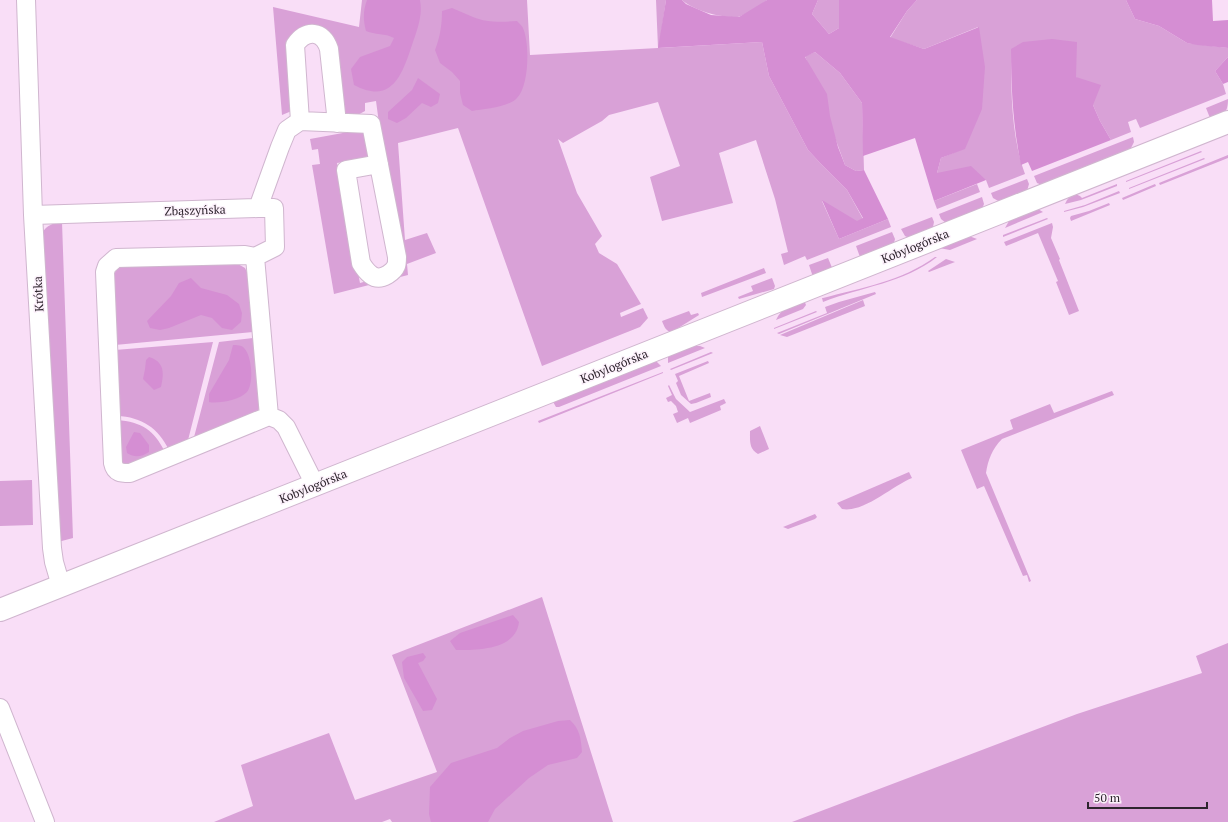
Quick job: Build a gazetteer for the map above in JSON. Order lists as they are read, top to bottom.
{
  "streets": {
    "street": ["Zbąszyńska", "Kobylogórska", "Krótka"]
  },
  "crossings": [
    ["Zbąszyńska", "Krótka"],
    ["Kobylogórska", "Krótka"]
  ],
  "scale_bar": "50 m"
}
